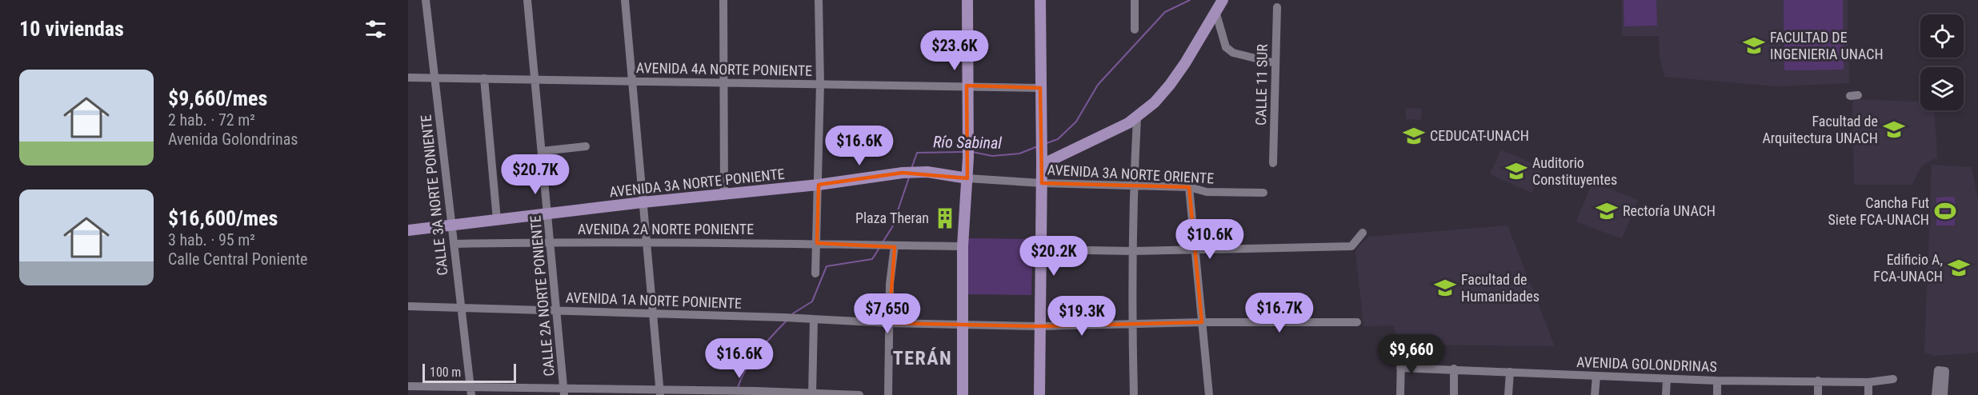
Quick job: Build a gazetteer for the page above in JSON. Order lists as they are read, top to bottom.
{
  "streets": {
    "main road": ["AVENIDA 3A NORTE PONIENTE"],
    "street": [
      "AVENIDA 4A NORTE PONIENTE",
      "CALLE 11 SUR",
      "AVENIDA 3A NORTE ORIENTE",
      "CALLE 3A NORTE PONIENTE",
      "AVENIDA 2A NORTE PONIENTE",
      "CALLE 2A NORTE PONIENTE",
      "AVENIDA 1A NORTE PONIENTE",
      "AVENIDA GOLONDRINAS"
    ]
  },
  "crossings": [
    ["AVENIDA 4A NORTE PONIENTE", "CALLE 3A NORTE PONIENTE"],
    ["AVENIDA 4A NORTE PONIENTE", "CALLE 2A NORTE PONIENTE"],
    ["AVENIDA 3A NORTE ORIENTE", "AVENIDA 3A NORTE PONIENTE"],
    ["AVENIDA 3A NORTE PONIENTE", "CALLE 3A NORTE PONIENTE"],
    ["AVENIDA 3A NORTE PONIENTE", "CALLE 2A NORTE PONIENTE"],
    ["CALLE 3A NORTE PONIENTE", "AVENIDA 2A NORTE PONIENTE"],
    ["CALLE 3A NORTE PONIENTE", "AVENIDA 1A NORTE PONIENTE"],
    ["AVENIDA 2A NORTE PONIENTE", "CALLE 2A NORTE PONIENTE"],
    ["CALLE 2A NORTE PONIENTE", "AVENIDA 1A NORTE PONIENTE"]
  ],
  "districts": ["TERÁN"],
  "water": ["Río Sabinal"],
  "places": {
    "school or university": [
      "FACULTAD DE INGENIERIA UNACH",
      "Facultad de Arquitectura UNACH",
      "CEDUCAT-UNACH",
      "Auditorio Constituyentes",
      "Rectoría UNACH",
      "Edificio A, FCA-UNACH",
      "Facultad de Humanidades"
    ],
    "sports": ["Cancha Fut Siete FCA-UNACH"],
    "building": ["Plaza Theran"]
  },
  "scale_bar": "100 m",
  "page": {
    "heading": "10 viviendas",
    "price": [
      "$23.6K",
      "$16.6K",
      "$20.7K",
      "$10.6K",
      "$20.2K",
      "$16.7K",
      "$7,650",
      "$19.3K",
      "$9,660",
      "$16.6K"
    ],
    "list": [
      {
        "name": "$9,660/mes",
        "note": "2 hab. · 72 m² · Avenida Golondrinas"
      },
      {
        "name": "$16,600/mes",
        "note": "3 hab. · 95 m² · Calle Central Poniente"
      }
    ],
    "scale": "100 m"
  }
}
